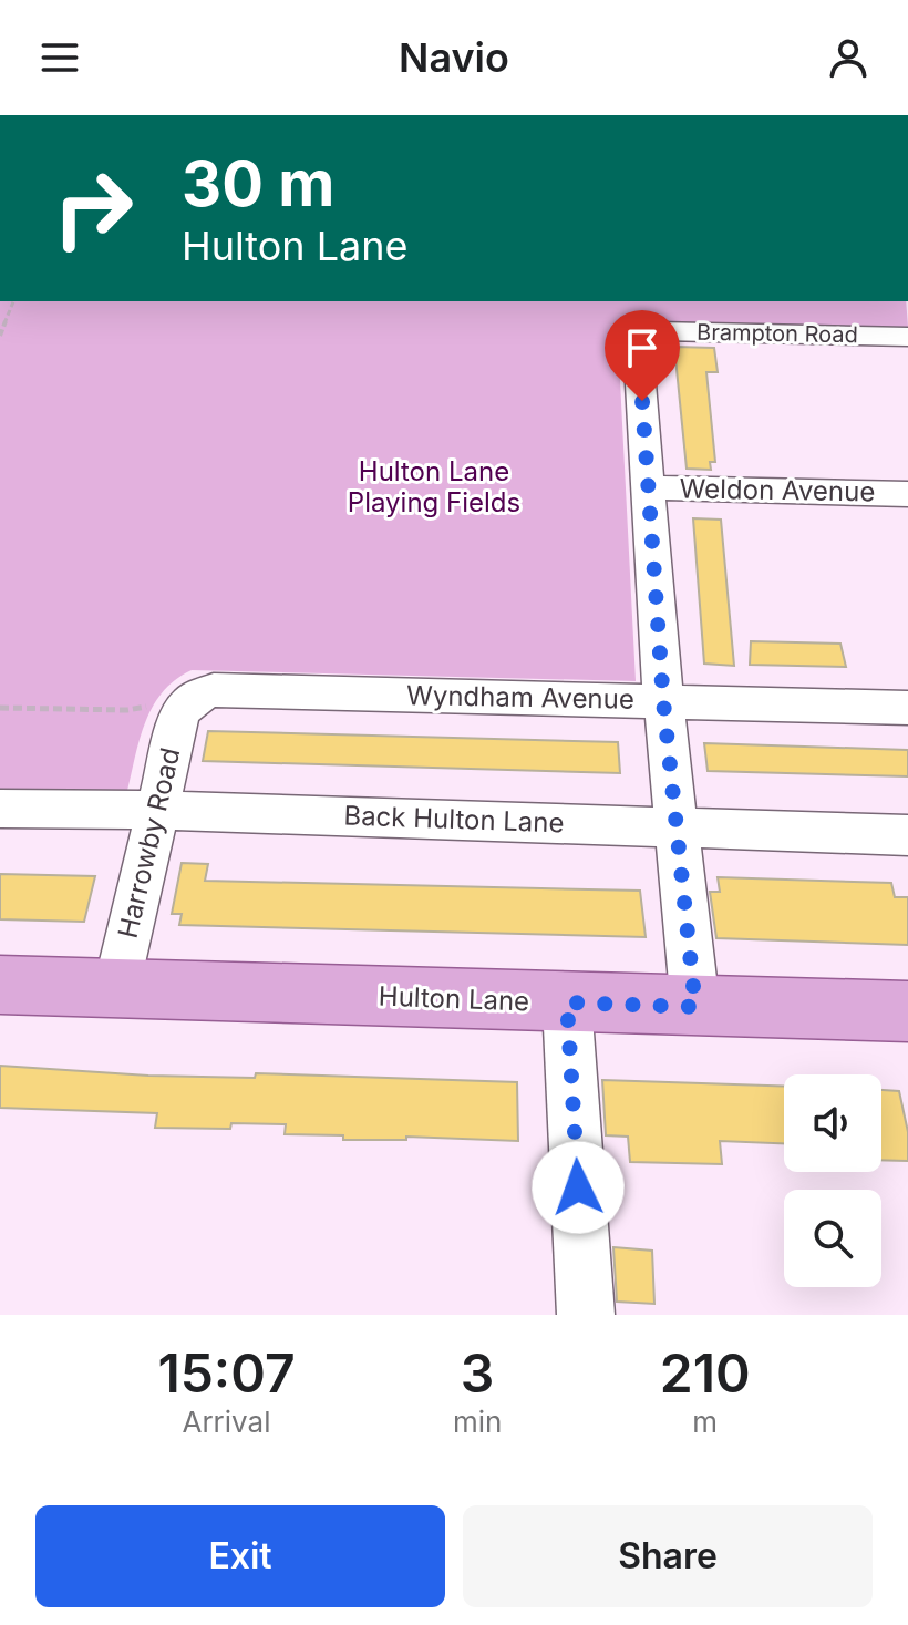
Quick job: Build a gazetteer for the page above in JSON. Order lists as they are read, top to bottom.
{
  "streets": {
    "main road": ["Hulton Lane"],
    "street": [
      "Brampton Road",
      "Weldon Avenue",
      "Wyndham Avenue",
      "Back Hulton Lane",
      "Harrowby Road"
    ]
  },
  "crossings": [
    ["Brampton Road", "Weldon Avenue"],
    ["Wyndham Avenue", "Harrowby Road"],
    ["Back Hulton Lane", "Harrowby Road"],
    ["Harrowby Road", "Hulton Lane"]
  ],
  "parks": ["Hulton Lane Playing Fields"],
  "page": {
    "header": "Navio",
    "turn": ["30 m", "Hulton Lane"],
    "eta": [
      "15:07",
      "Arrival",
      "3",
      "min",
      "210",
      "m"
    ],
    "buttons": ["Exit", "Share"]
  }
}
